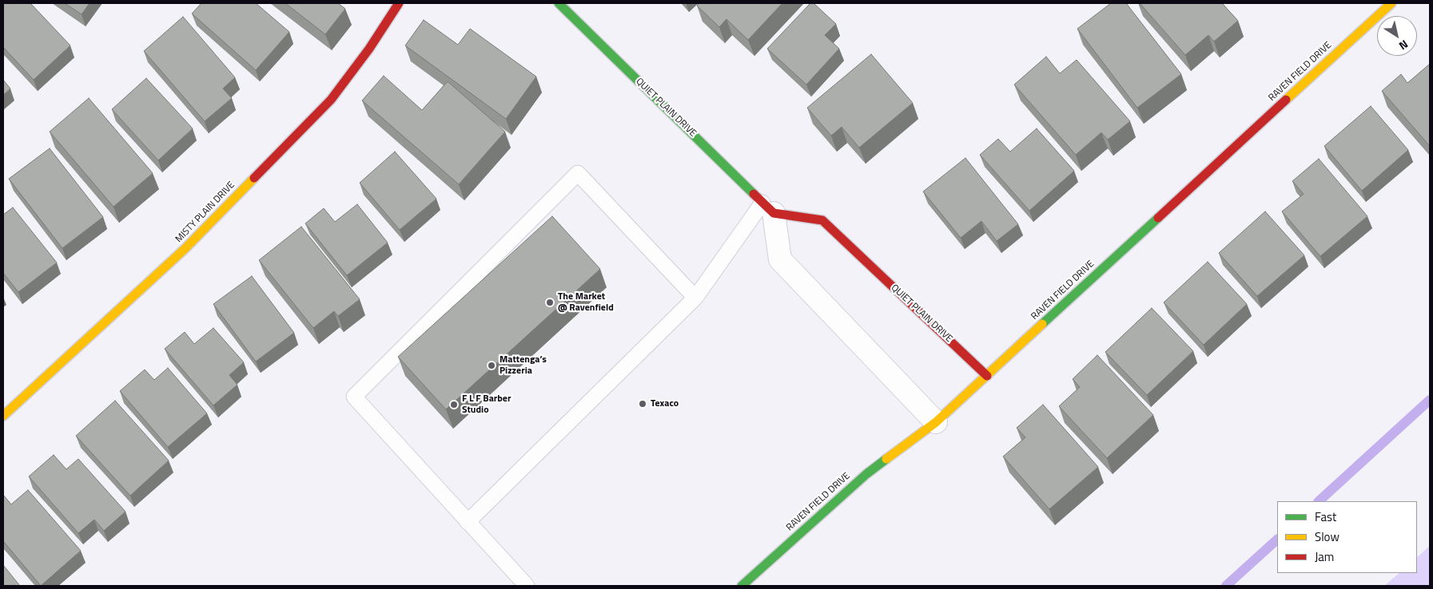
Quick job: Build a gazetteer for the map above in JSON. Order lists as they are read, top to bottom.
{
  "streets": {
    "street": ["RAVEN FIELD DRIVE", "QUIET PLAIN DRIVE", "MISTY PLAIN DRIVE"]
  },
  "crossings": [
    ["RAVEN FIELD DRIVE", "QUIET PLAIN DRIVE"]
  ],
  "places": [
    "The Market @ Ravenfield",
    "Mattenga’s Pizzeria",
    "Texaco",
    "F L F Barber Studio"
  ],
  "legend": ["Fast", "Slow", "Jam"],
  "north": "bottom right"
}
